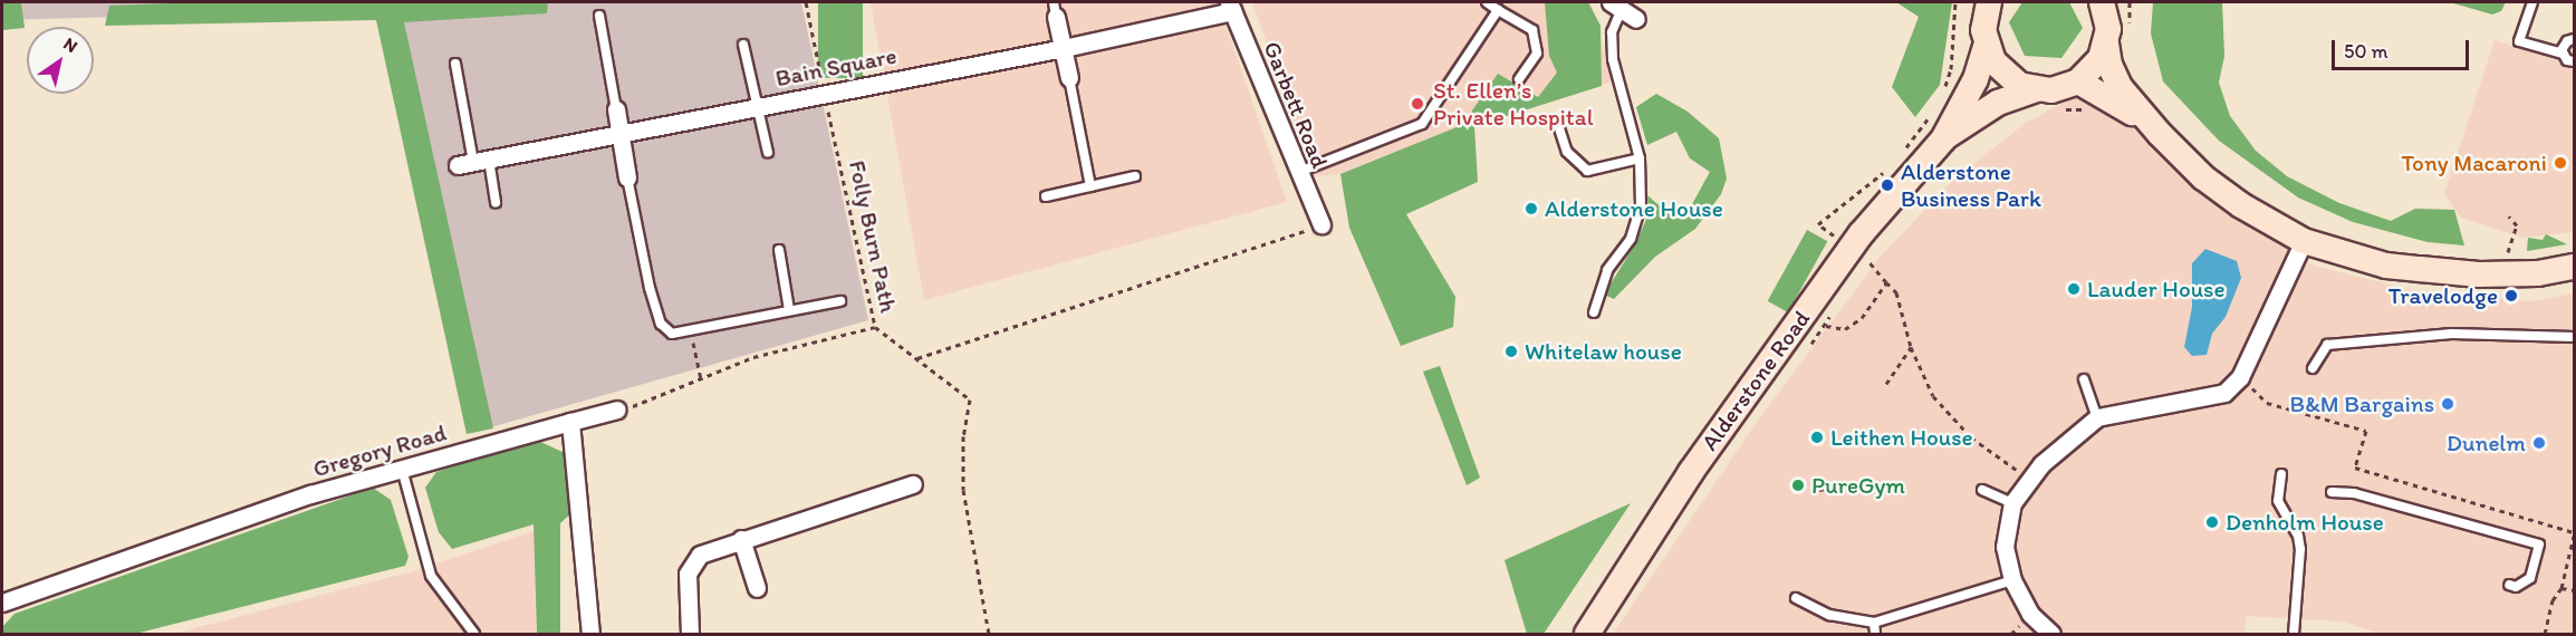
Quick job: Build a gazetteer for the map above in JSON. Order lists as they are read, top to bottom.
{
  "streets": {
    "street": [
      "Bain Square",
      "Garbett Road",
      "Alderstone Road",
      "Gregory Road"
    ],
    "path": ["Folly Burn Path"]
  },
  "crossings": [
    ["Bain Square", "Garbett Road"],
    ["Bain Square", "Folly Burn Path"]
  ],
  "places": [
    "St. Ellen’s Private Hospital",
    "Tony Macaroni",
    "Alderstone Business Park",
    "Alderstone House",
    "Lauder House",
    "Travelodge",
    "Whitelaw house",
    "B&M Bargains",
    "Leithen House",
    "Dunelm",
    "PureGym",
    "Denholm House"
  ],
  "scale_bar": "50 m",
  "north": "top right"
}
